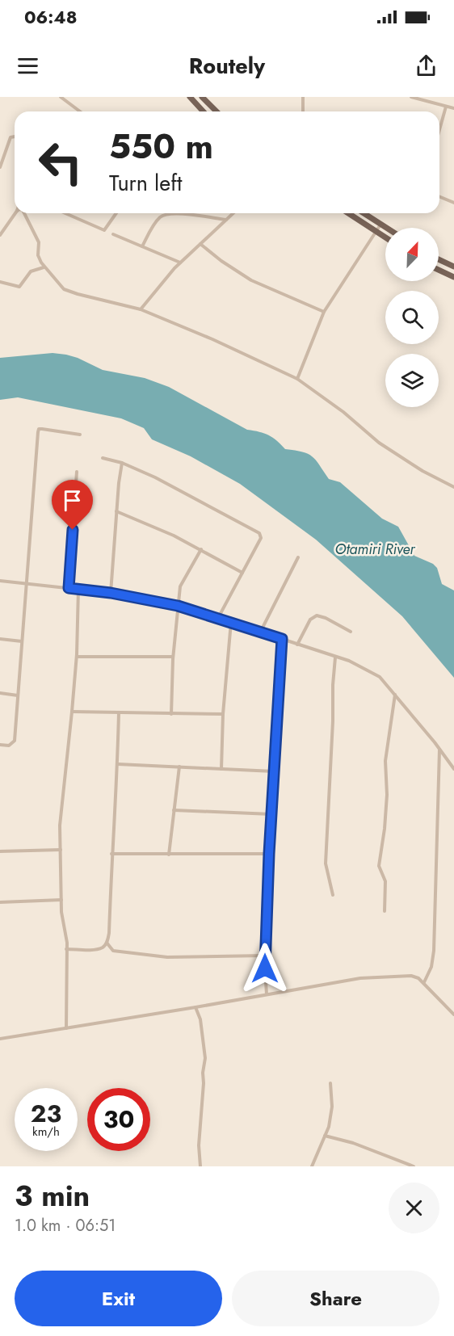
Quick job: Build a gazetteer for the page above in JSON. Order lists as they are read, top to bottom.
{
  "water": ["Otamiri River"],
  "north": "top right",
  "page": {
    "status": "06:48",
    "header": "Routely",
    "turn": ["550 m", "Turn left"],
    "speed": "23 km/h",
    "limit": "30",
    "heading": ["3 min", "1.0 km · 06:51"],
    "buttons": ["Exit", "Share"]
  }
}
